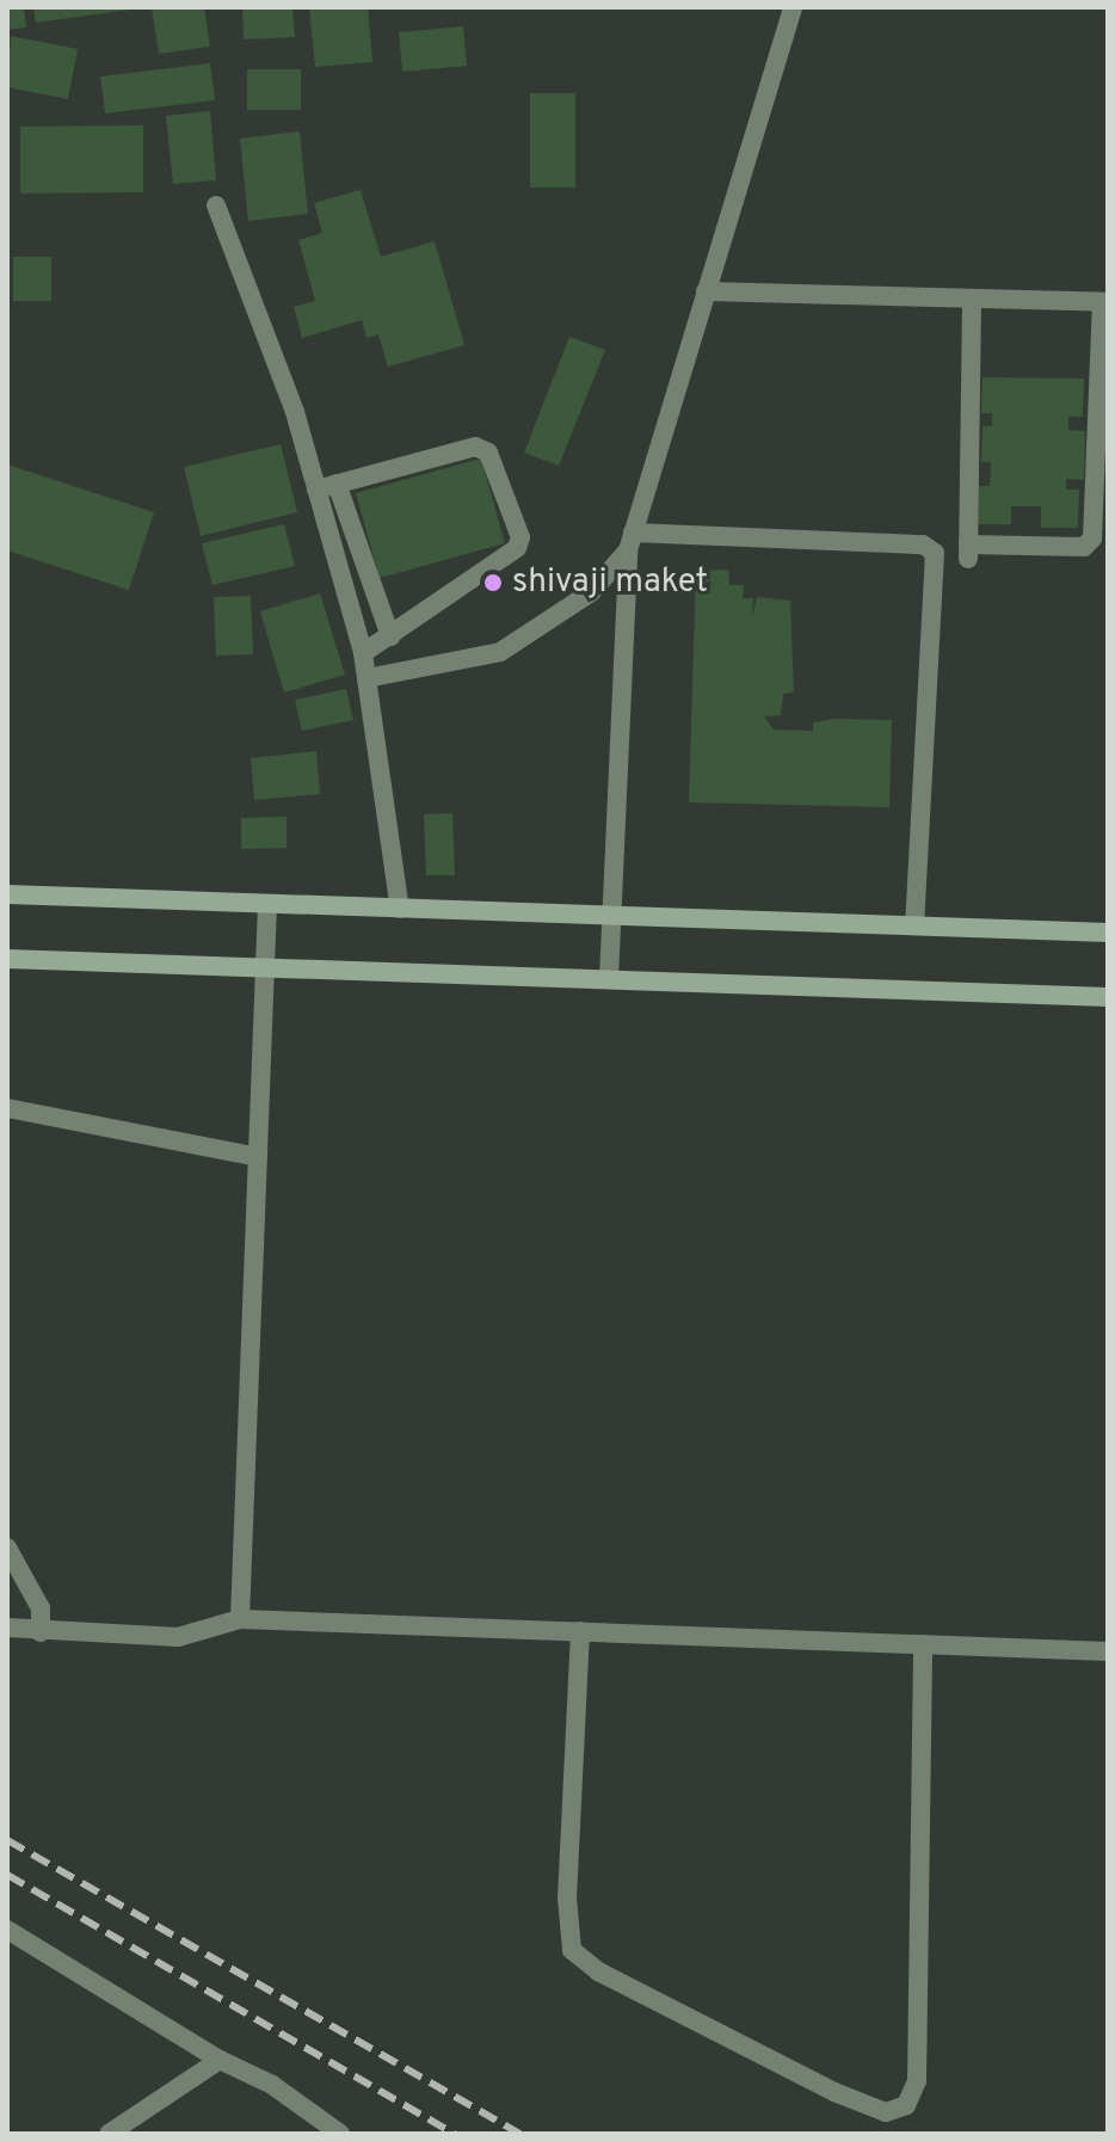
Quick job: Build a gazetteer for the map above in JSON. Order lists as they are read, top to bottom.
{
  "places": ["shivaji maket"]
}
